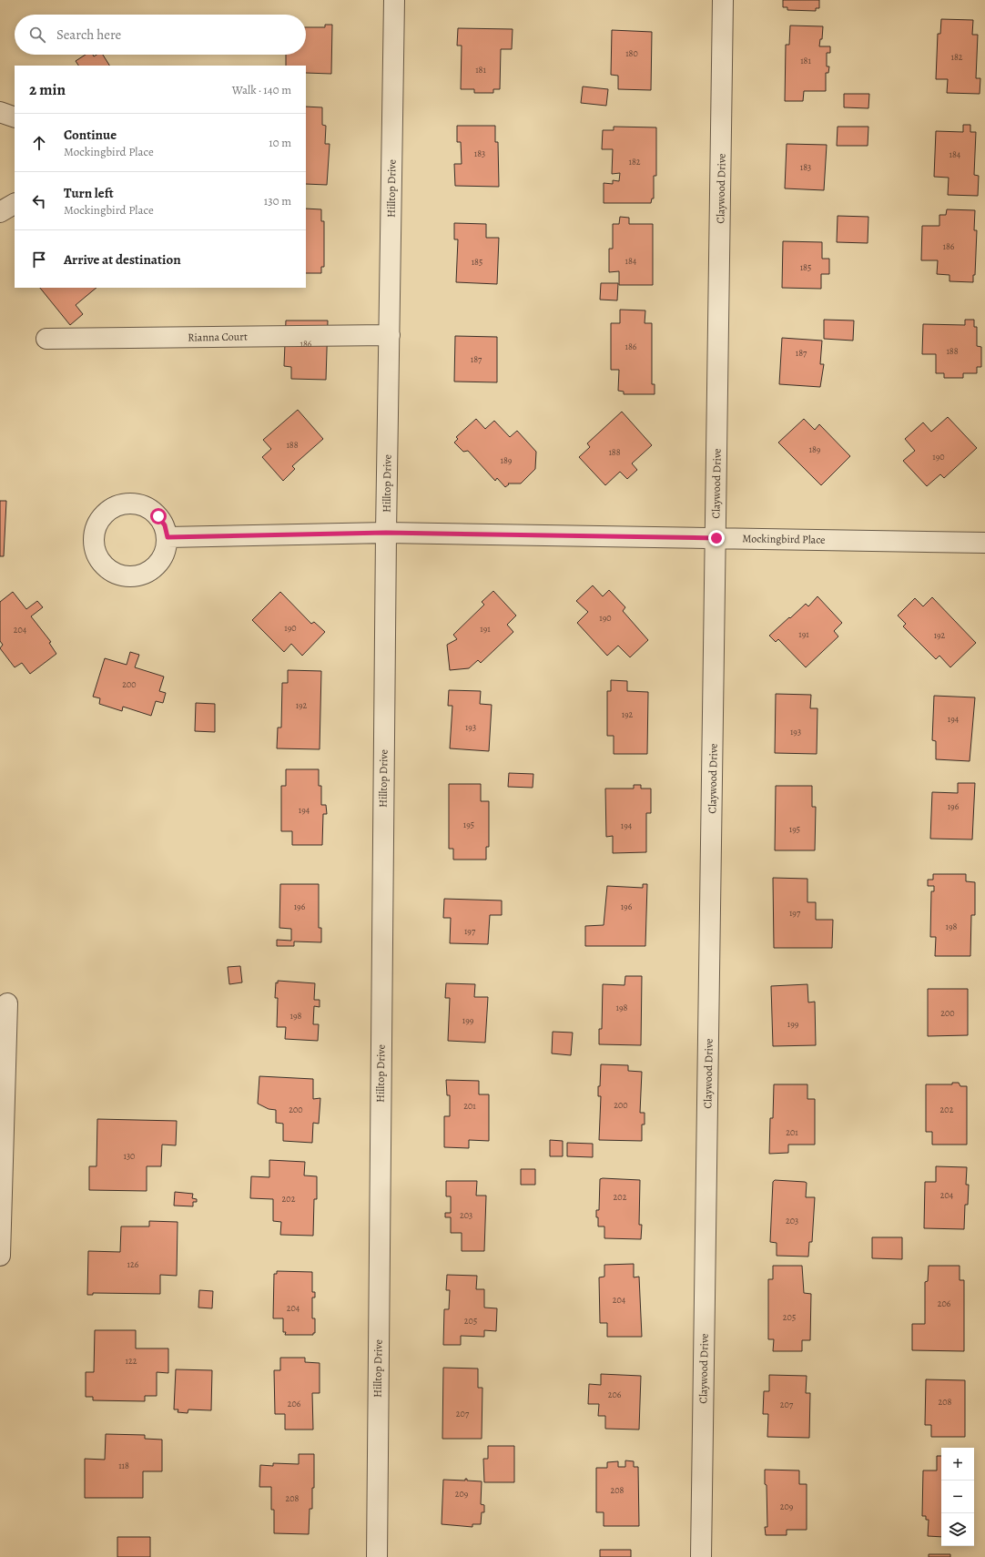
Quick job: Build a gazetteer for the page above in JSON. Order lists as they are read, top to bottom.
{
  "streets": {
    "street": [
      "Hilltop Drive",
      "Claywood Drive",
      "Rianna Court",
      "Mockingbird Place"
    ]
  },
  "crossings": [
    ["Hilltop Drive", "Rianna Court"],
    ["Hilltop Drive", "Mockingbird Place"],
    ["Claywood Drive", "Mockingbird Place"]
  ],
  "house_numbers": [
    "180",
    "182",
    "181",
    "181",
    "183",
    "184",
    "182",
    "183",
    "186",
    "184",
    "185",
    "185",
    "186",
    "186",
    "188",
    "187",
    "187",
    "188",
    "189",
    "188",
    "190",
    "189",
    "190",
    "190",
    "191",
    "204",
    "191",
    "192",
    "200",
    "192",
    "192",
    "194",
    "193",
    "193",
    "196",
    "194",
    "195",
    "194",
    "195",
    "196",
    "196",
    "197",
    "198",
    "197",
    "198",
    "200",
    "198",
    "199",
    "199",
    "200",
    "201",
    "200",
    "202",
    "201",
    "130",
    "204",
    "202",
    "202",
    "203",
    "203",
    "126",
    "204",
    "206",
    "204",
    "205",
    "205",
    "122",
    "206",
    "208",
    "206",
    "207",
    "207",
    "118",
    "208",
    "209",
    "208",
    "209"
  ],
  "page": {
    "search": "Search here",
    "heading": ["2 min", "Walk · 140 m"],
    "list": [
      ["Continue", "Mockingbird Place", "10 m"],
      ["Turn left", "Mockingbird Place", "130 m"],
      "Arrive at destination"
    ],
    "map_buttons": ["+", "−"]
  }
}
